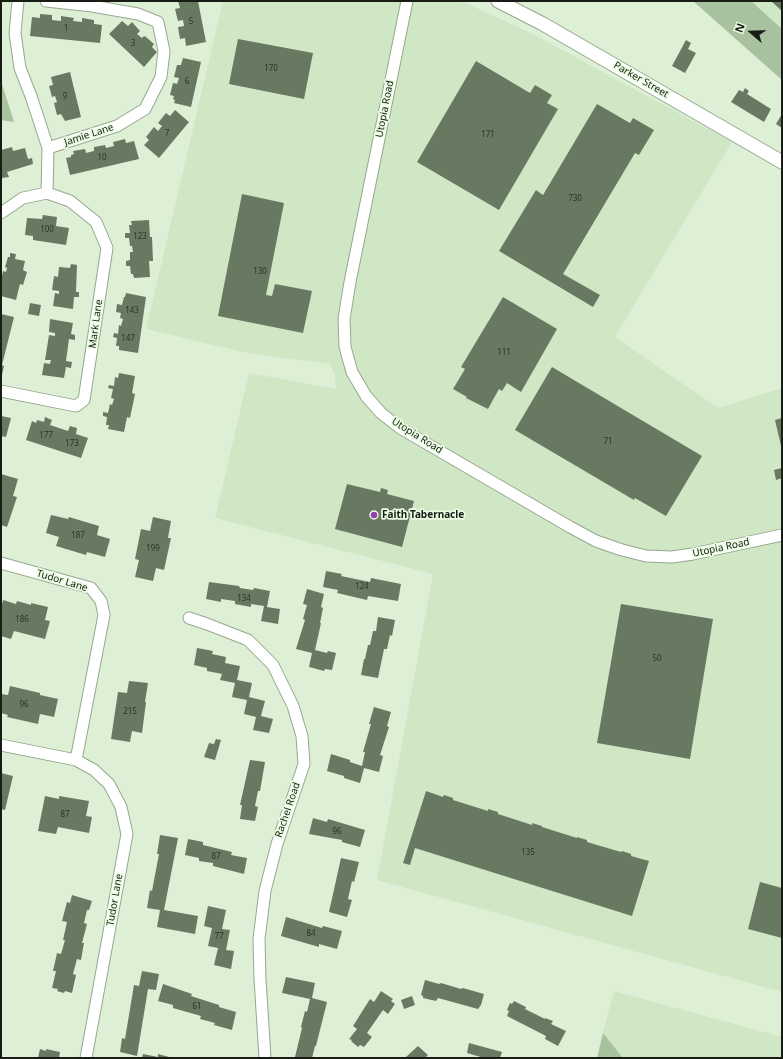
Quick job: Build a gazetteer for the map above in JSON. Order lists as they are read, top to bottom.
{
  "streets": {
    "street": [
      "Parker Street",
      "Utopia Road",
      "Jamie Lane",
      "Mark Lane",
      "Tudor Lane",
      "Rachel Road"
    ]
  },
  "places": ["Faith Tabernacle"],
  "house_numbers": [
    "5",
    "1",
    "3",
    "170",
    "6",
    "9",
    "7",
    "171",
    "10",
    "730",
    "100",
    "123",
    "130",
    "143",
    "147",
    "111",
    "177",
    "71",
    "173",
    "187",
    "199",
    "124",
    "134",
    "186",
    "50",
    "96",
    "215",
    "87",
    "96",
    "135",
    "87",
    "84",
    "77",
    "61"
  ],
  "north": "left"
}
